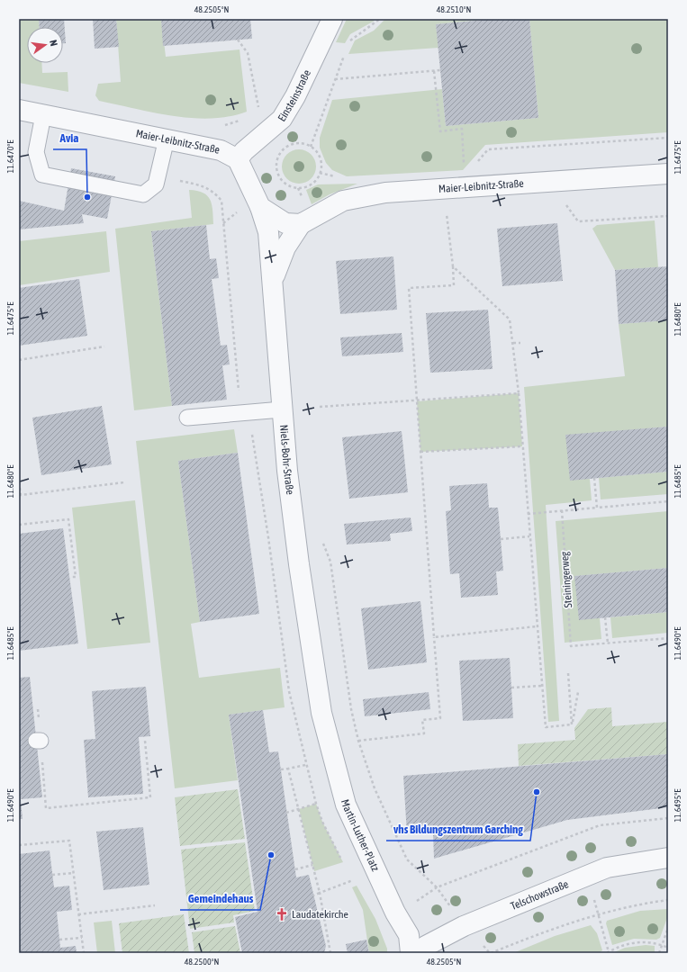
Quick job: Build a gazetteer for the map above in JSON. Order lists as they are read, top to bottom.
{
  "streets": {
    "street": [
      "Einsteinstraße",
      "Maier-Leibnitz-Straße",
      "Niels-Bohr-Straße",
      "Martin-Luther-Platz",
      "Telschowstraße"
    ],
    "path": ["Steiningerweg"]
  },
  "crossings": [
    ["Einsteinstraße", "Maier-Leibnitz-Straße"],
    ["Maier-Leibnitz-Straße", "Niels-Bohr-Straße"],
    ["Niels-Bohr-Straße", "Martin-Luther-Platz"]
  ],
  "places": {
    "other": ["Avia", "vhs Bildungszentrum Garching", "Gemeindehaus"],
    "church": ["Laudatekirche"]
  },
  "north": "right",
  "coordinates": [
    "48.2505°N",
    "48.2510°N",
    "11.6470°E",
    "11.6475°E",
    "11.6480°E",
    "11.6485°E",
    "11.6490°E",
    "11.6495°E",
    "48.2500°N"
  ]
}
